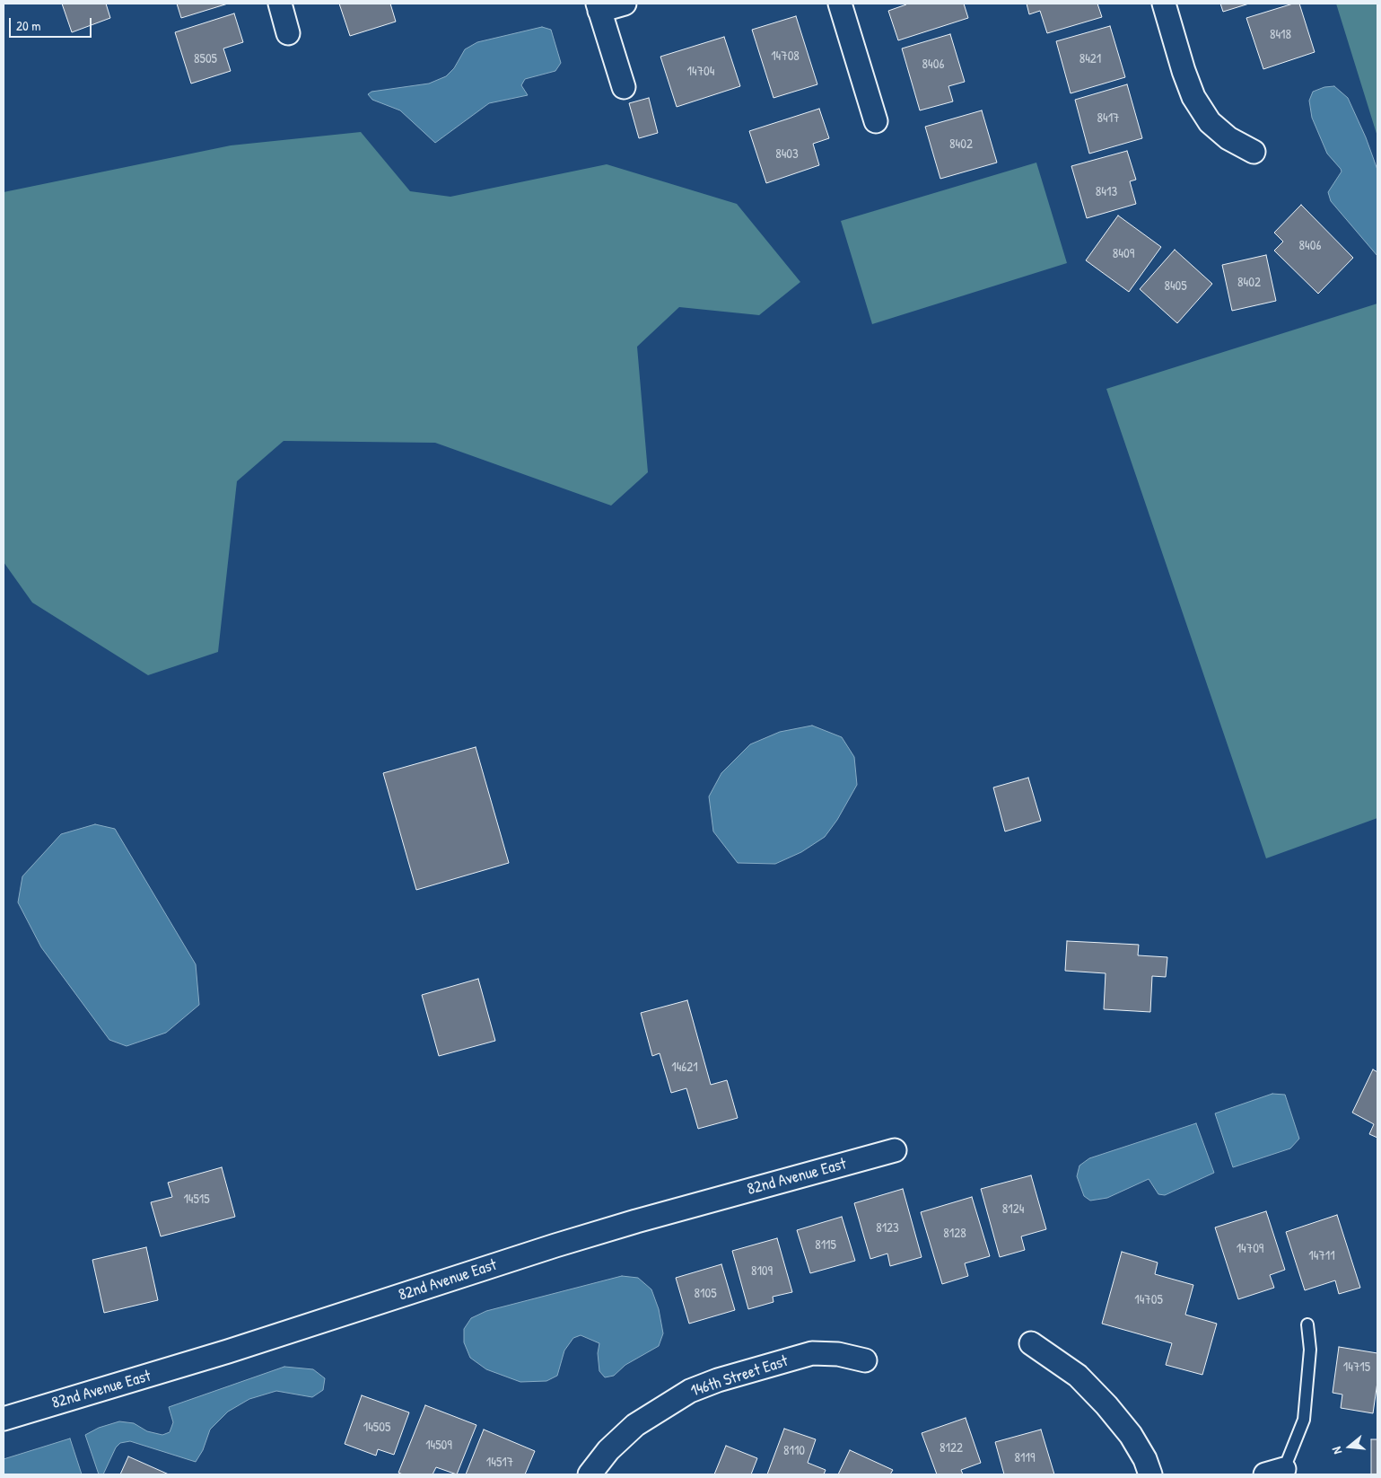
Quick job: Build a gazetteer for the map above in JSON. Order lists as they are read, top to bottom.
{
  "streets": {
    "street": ["82nd Avenue East", "146th Street East"]
  },
  "house_numbers": [
    "8418",
    "14708",
    "8505",
    "8421",
    "8406",
    "14704",
    "8417",
    "8402",
    "8403",
    "8413",
    "8406",
    "8409",
    "8402",
    "8405",
    "14621",
    "14515",
    "8124",
    "8123",
    "8128",
    "8115",
    "14709",
    "14711",
    "8109",
    "8105",
    "14705",
    "14715",
    "14505",
    "14509",
    "8122",
    "8110",
    "8119",
    "14517"
  ],
  "scale_bar": "20 m",
  "north": "left"
}
